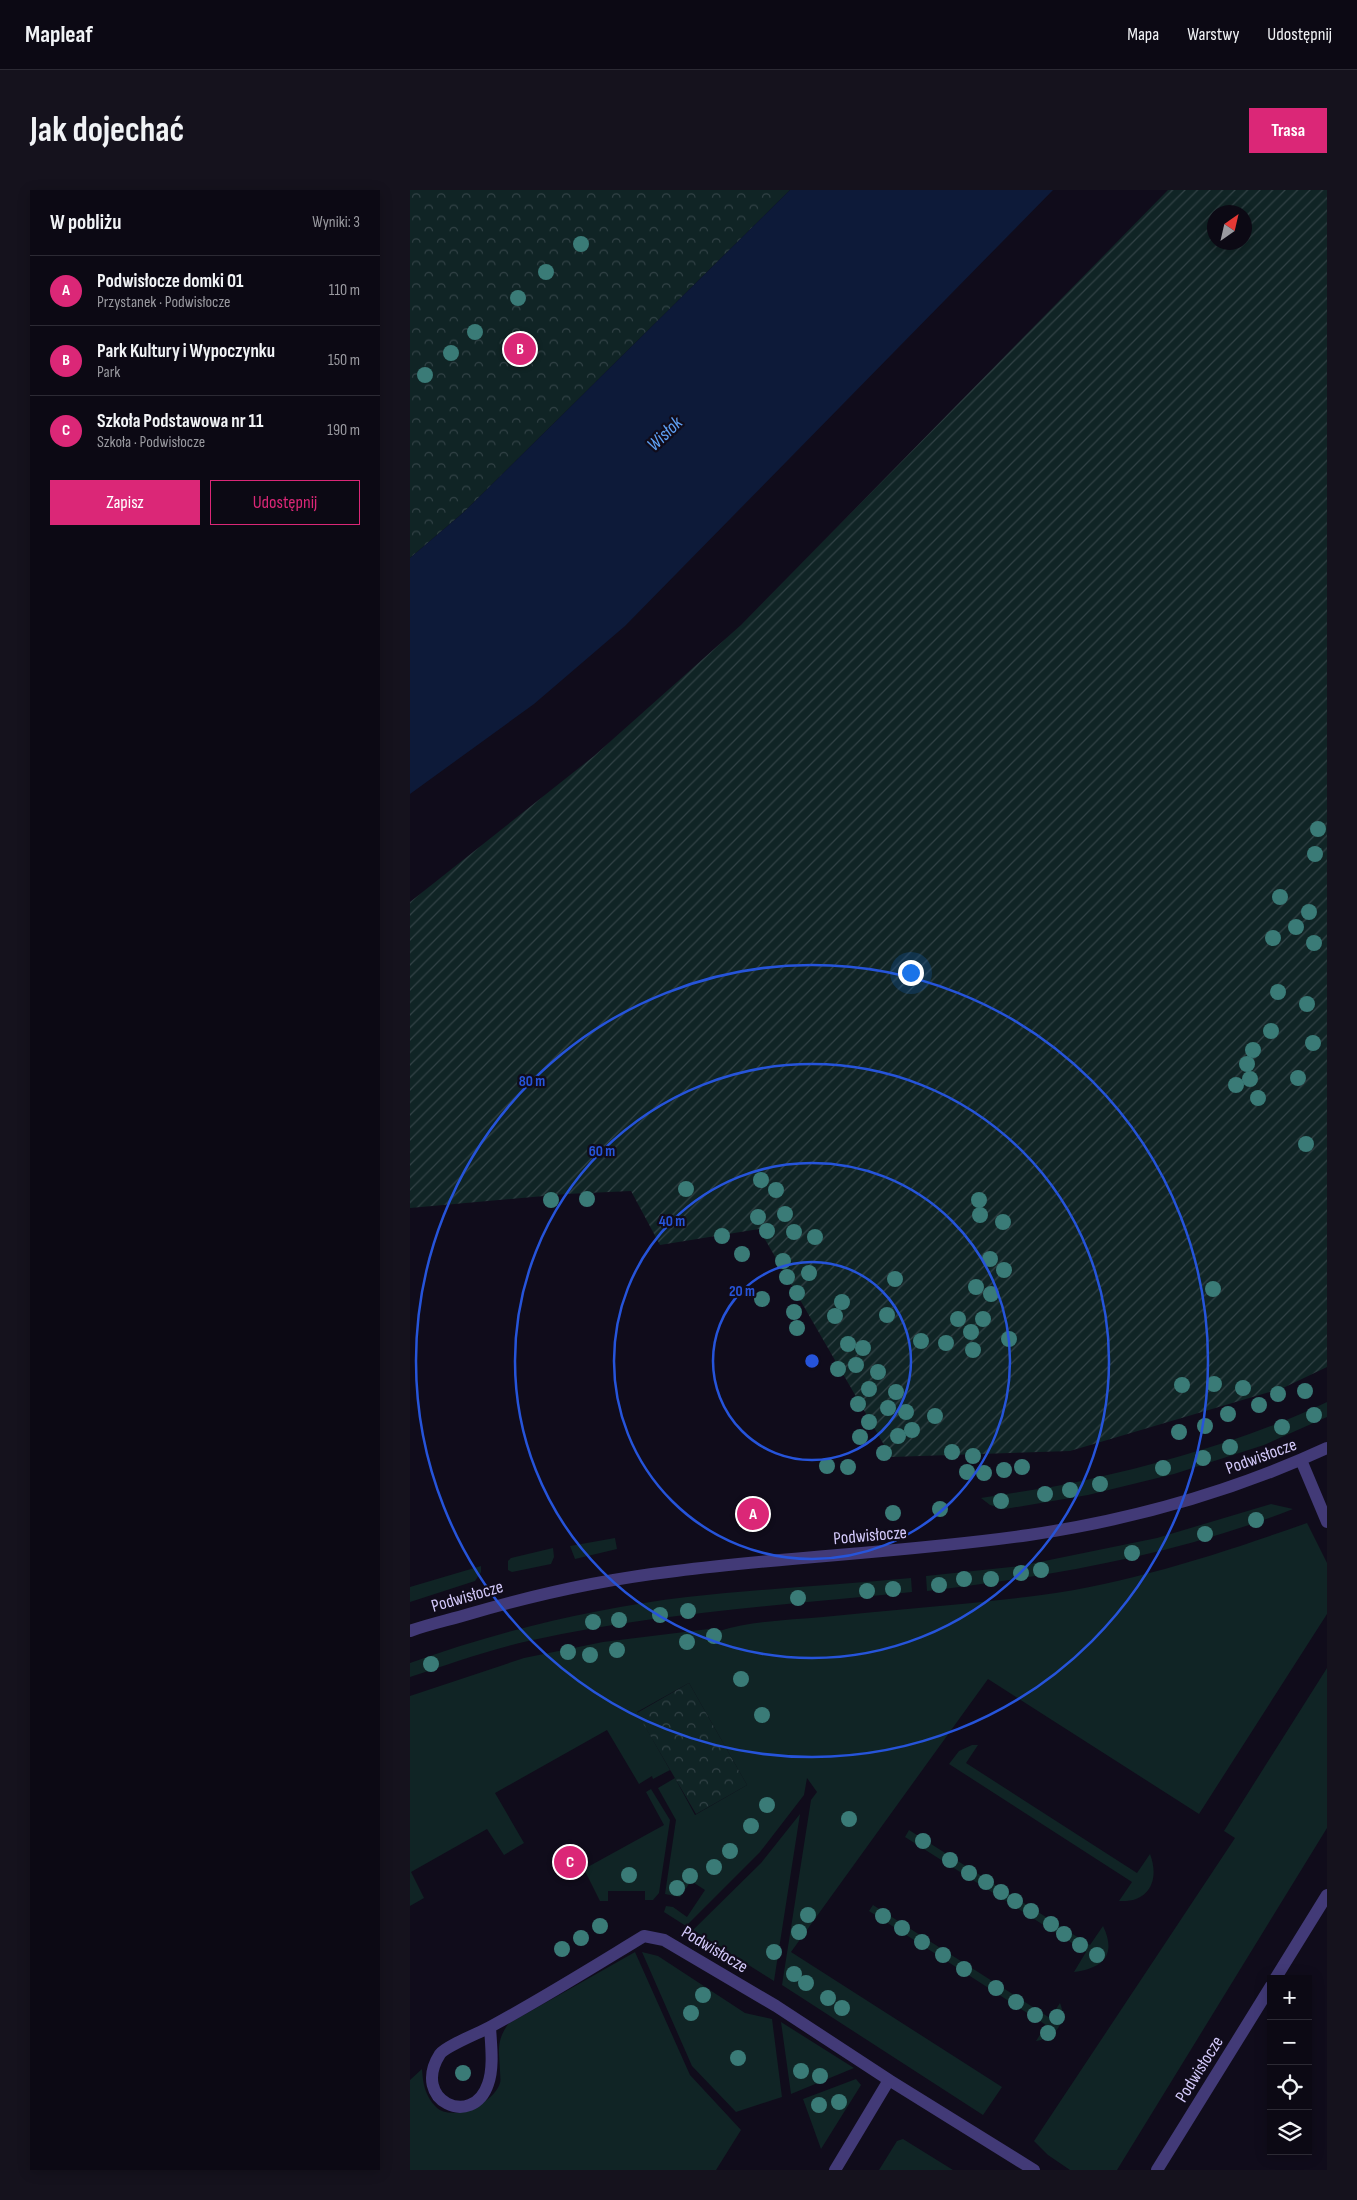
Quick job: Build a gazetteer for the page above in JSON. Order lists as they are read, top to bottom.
{
  "streets": {
    "street": ["Podwisłocze"]
  },
  "water": ["Wisłok"],
  "north": "top right",
  "page": {
    "header": "Mapleaf",
    "nav": ["Mapa", "Warstwy", "Udostępnij"],
    "buttons": [
      "Trasa",
      ["Zapisz", "Udostępnij"]
    ],
    "title": "Jak dojechać",
    "heading": ["W pobliżu", "Wyniki: 3"],
    "list": [
      {
        "mark": "A",
        "name": "Podwisłocze domki 01",
        "note": "Przystanek · Podwisłocze",
        "value": "110 m"
      },
      {
        "mark": "B",
        "name": "Park Kultury i Wypoczynku",
        "note": "Park",
        "value": "150 m"
      },
      {
        "mark": "C",
        "name": "Szkoła Podstawowa nr 11",
        "note": "Szkoła · Podwisłocze",
        "value": "190 m"
      }
    ],
    "pins": ["B", "A", "C"],
    "map_buttons": ["+", "−"]
  },
  "rings": [
    "80 m",
    "60 m",
    "40 m",
    "20 m"
  ]
}
